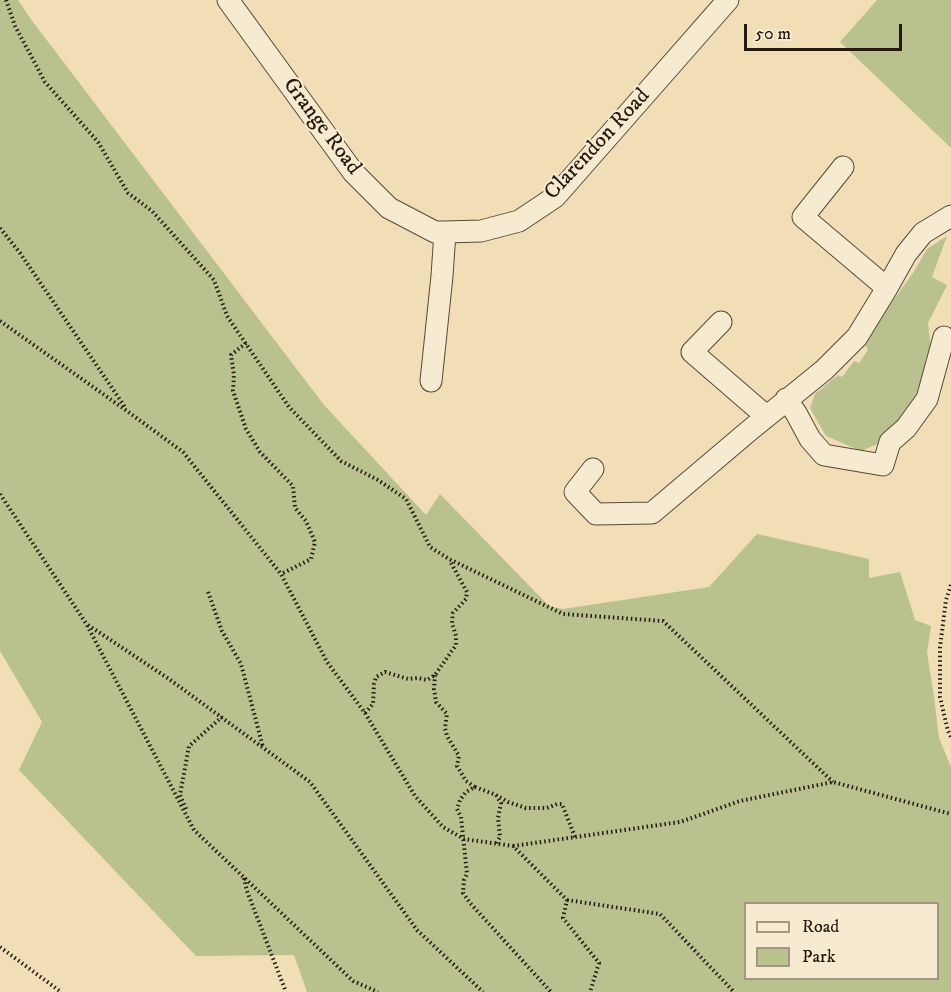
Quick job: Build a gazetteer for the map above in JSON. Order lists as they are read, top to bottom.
{
  "streets": {
    "street": ["Grange Road", "Clarendon Road"]
  },
  "crossings": [
    ["Grange Road", "Clarendon Road"]
  ],
  "legend": ["Road", "Park"],
  "scale_bar": "50 m"
}
